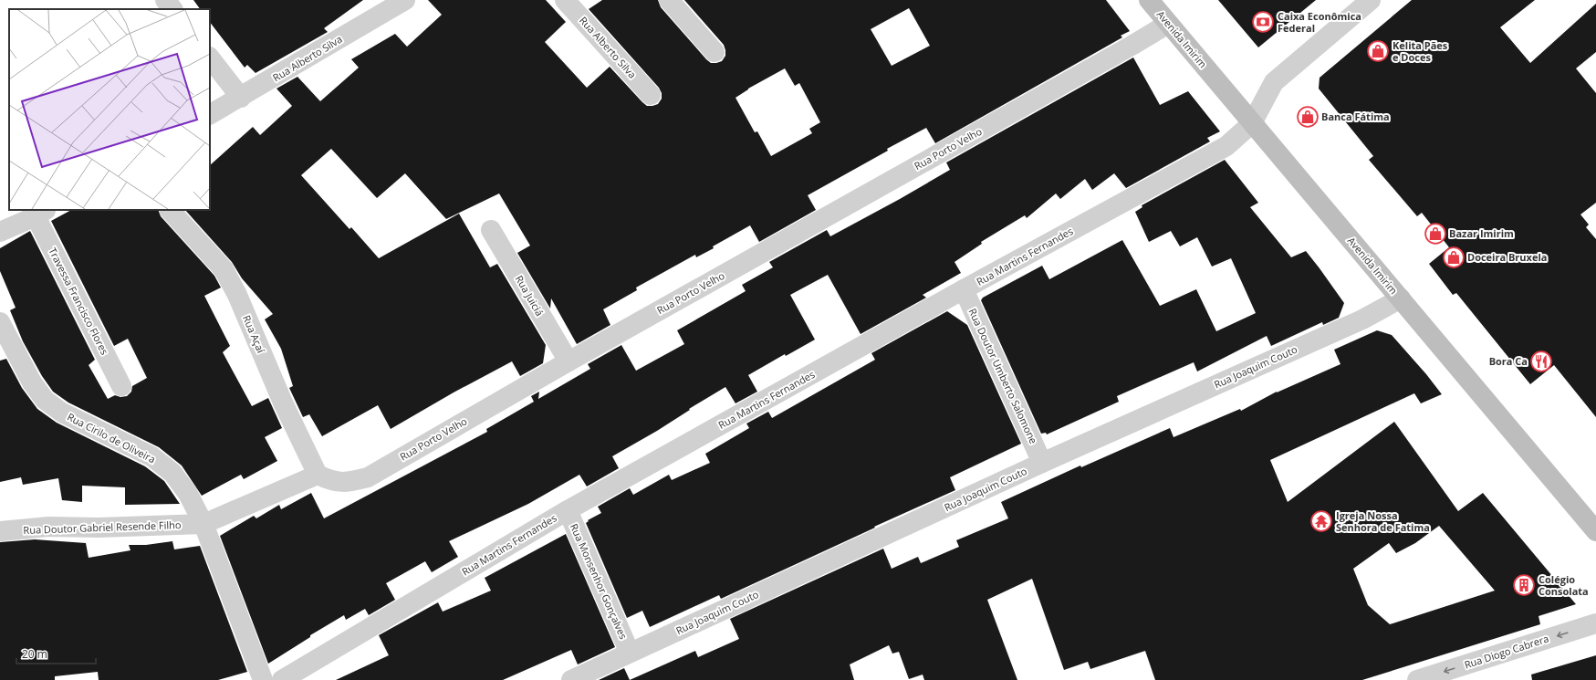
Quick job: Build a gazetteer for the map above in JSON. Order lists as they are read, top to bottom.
{
  "streets": {
    "main road": ["Avenida Imirim"],
    "street": [
      "Rua Alberto Silva",
      "Rua Porto Velho",
      "Rua Martins Fernandes",
      "Rua Juiciá",
      "Travessa Francisco Flores",
      "Rua Açaí",
      "Rua Joaquim Couto",
      "Rua Doutor Umberto Salomone",
      "Rua Cirilo de Oliveira",
      "Rua Doutor Gabriel Resende Filho",
      "Rua Monsenhor Gonçalves",
      "Rua Diogo Cabrera"
    ]
  },
  "crossings": [
    ["Avenida Imirim", "Rua Porto Velho"],
    ["Avenida Imirim", "Rua Martins Fernandes"],
    ["Avenida Imirim", "Rua Joaquim Couto"],
    ["Rua Porto Velho", "Rua Juiciá"],
    ["Rua Porto Velho", "Rua Açaí"],
    ["Rua Martins Fernandes", "Rua Doutor Umberto Salomone"],
    ["Rua Martins Fernandes", "Rua Monsenhor Gonçalves"],
    ["Rua Joaquim Couto", "Rua Doutor Umberto Salomone"],
    ["Rua Joaquim Couto", "Rua Monsenhor Gonçalves"],
    ["Rua Cirilo de Oliveira", "Rua Doutor Gabriel Resende Filho"]
  ],
  "one_way": ["Rua Diogo Cabrera"],
  "places": {
    "bank": ["Caixa Econômica Federal"],
    "shop": [
      "Kelita Pães e Doces",
      "Banca Fátima",
      "Bazar Imirim",
      "Doceira Bruxela"
    ],
    "restaurant": ["Bora Ca"],
    "temple": ["Igreja Nossa Senhora de Fatima"],
    "building": ["Colégio Consolata"]
  },
  "scale_bar": "20 m"
}
